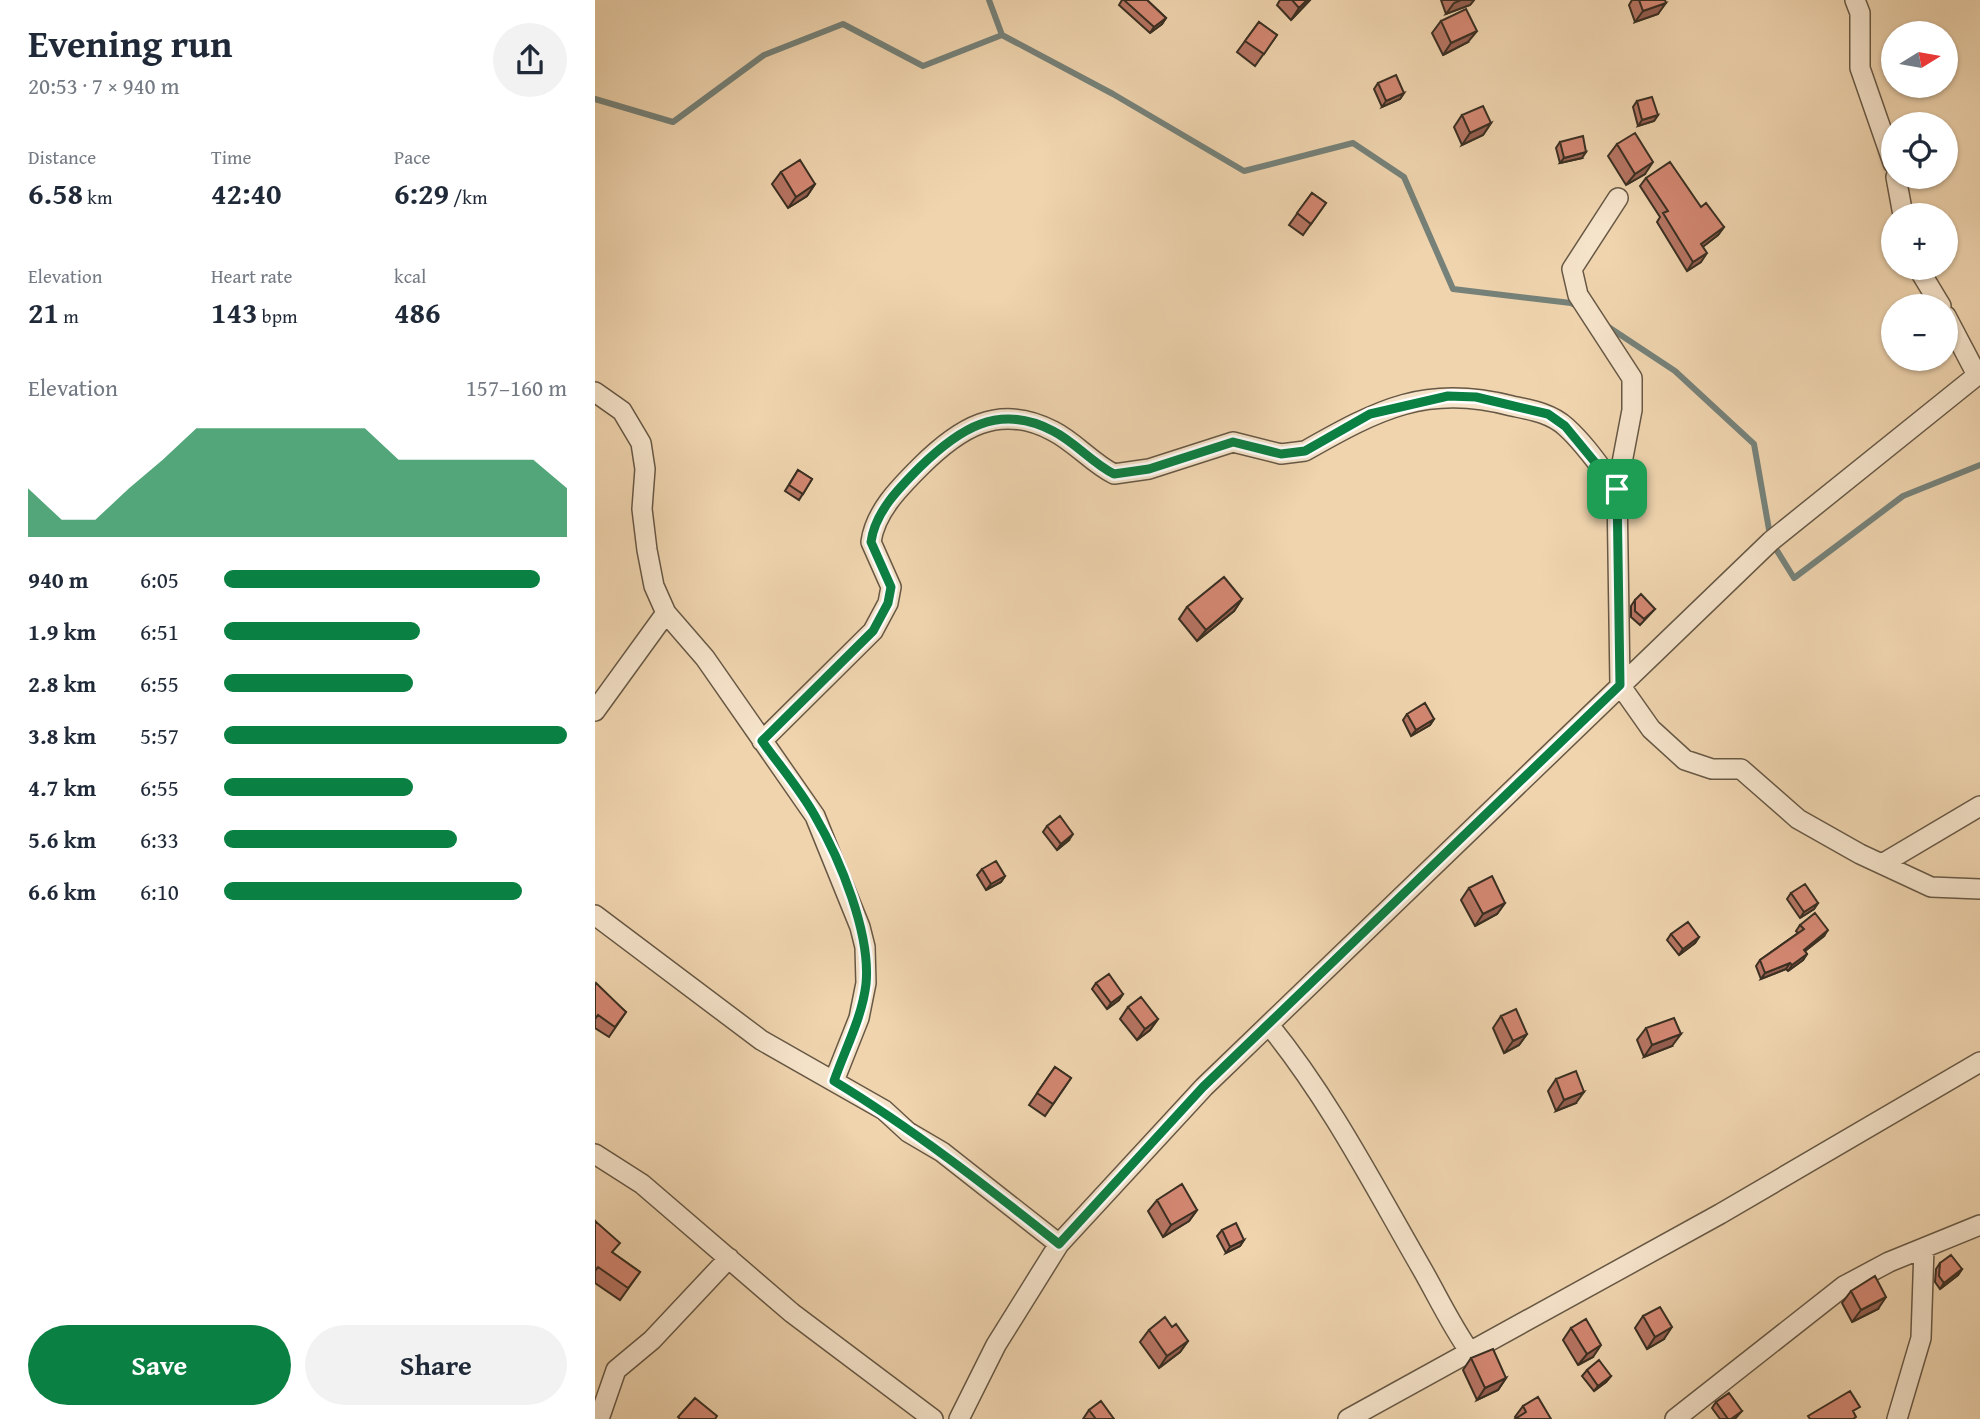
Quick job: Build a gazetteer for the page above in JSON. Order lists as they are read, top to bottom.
{
  "north": "right",
  "page": {
    "heading": ["Evening run", "20:53 · 7 × 940 m"],
    "map_buttons": ["+", "−"],
    "stats": [
      ["Distance", "6.58 km"],
      ["Time", "42:40"],
      ["Pace", "6:29 /km"],
      ["Elevation", "21 m"],
      ["Heart rate", "143 bpm"],
      ["kcal", "486"]
    ],
    "chart": ["Elevation", "157–160 m"],
    "list": [
      {
        "name": "940 m",
        "note": "6:05"
      },
      {
        "name": "1.9 km",
        "note": "6:51"
      },
      {
        "name": "2.8 km",
        "note": "6:55"
      },
      {
        "name": "3.8 km",
        "note": "5:57"
      },
      {
        "name": "4.7 km",
        "note": "6:55"
      },
      {
        "name": "5.6 km",
        "note": "6:33"
      },
      {
        "name": "6.6 km",
        "note": "6:10"
      }
    ],
    "buttons": ["Save", "Share"]
  }
}
